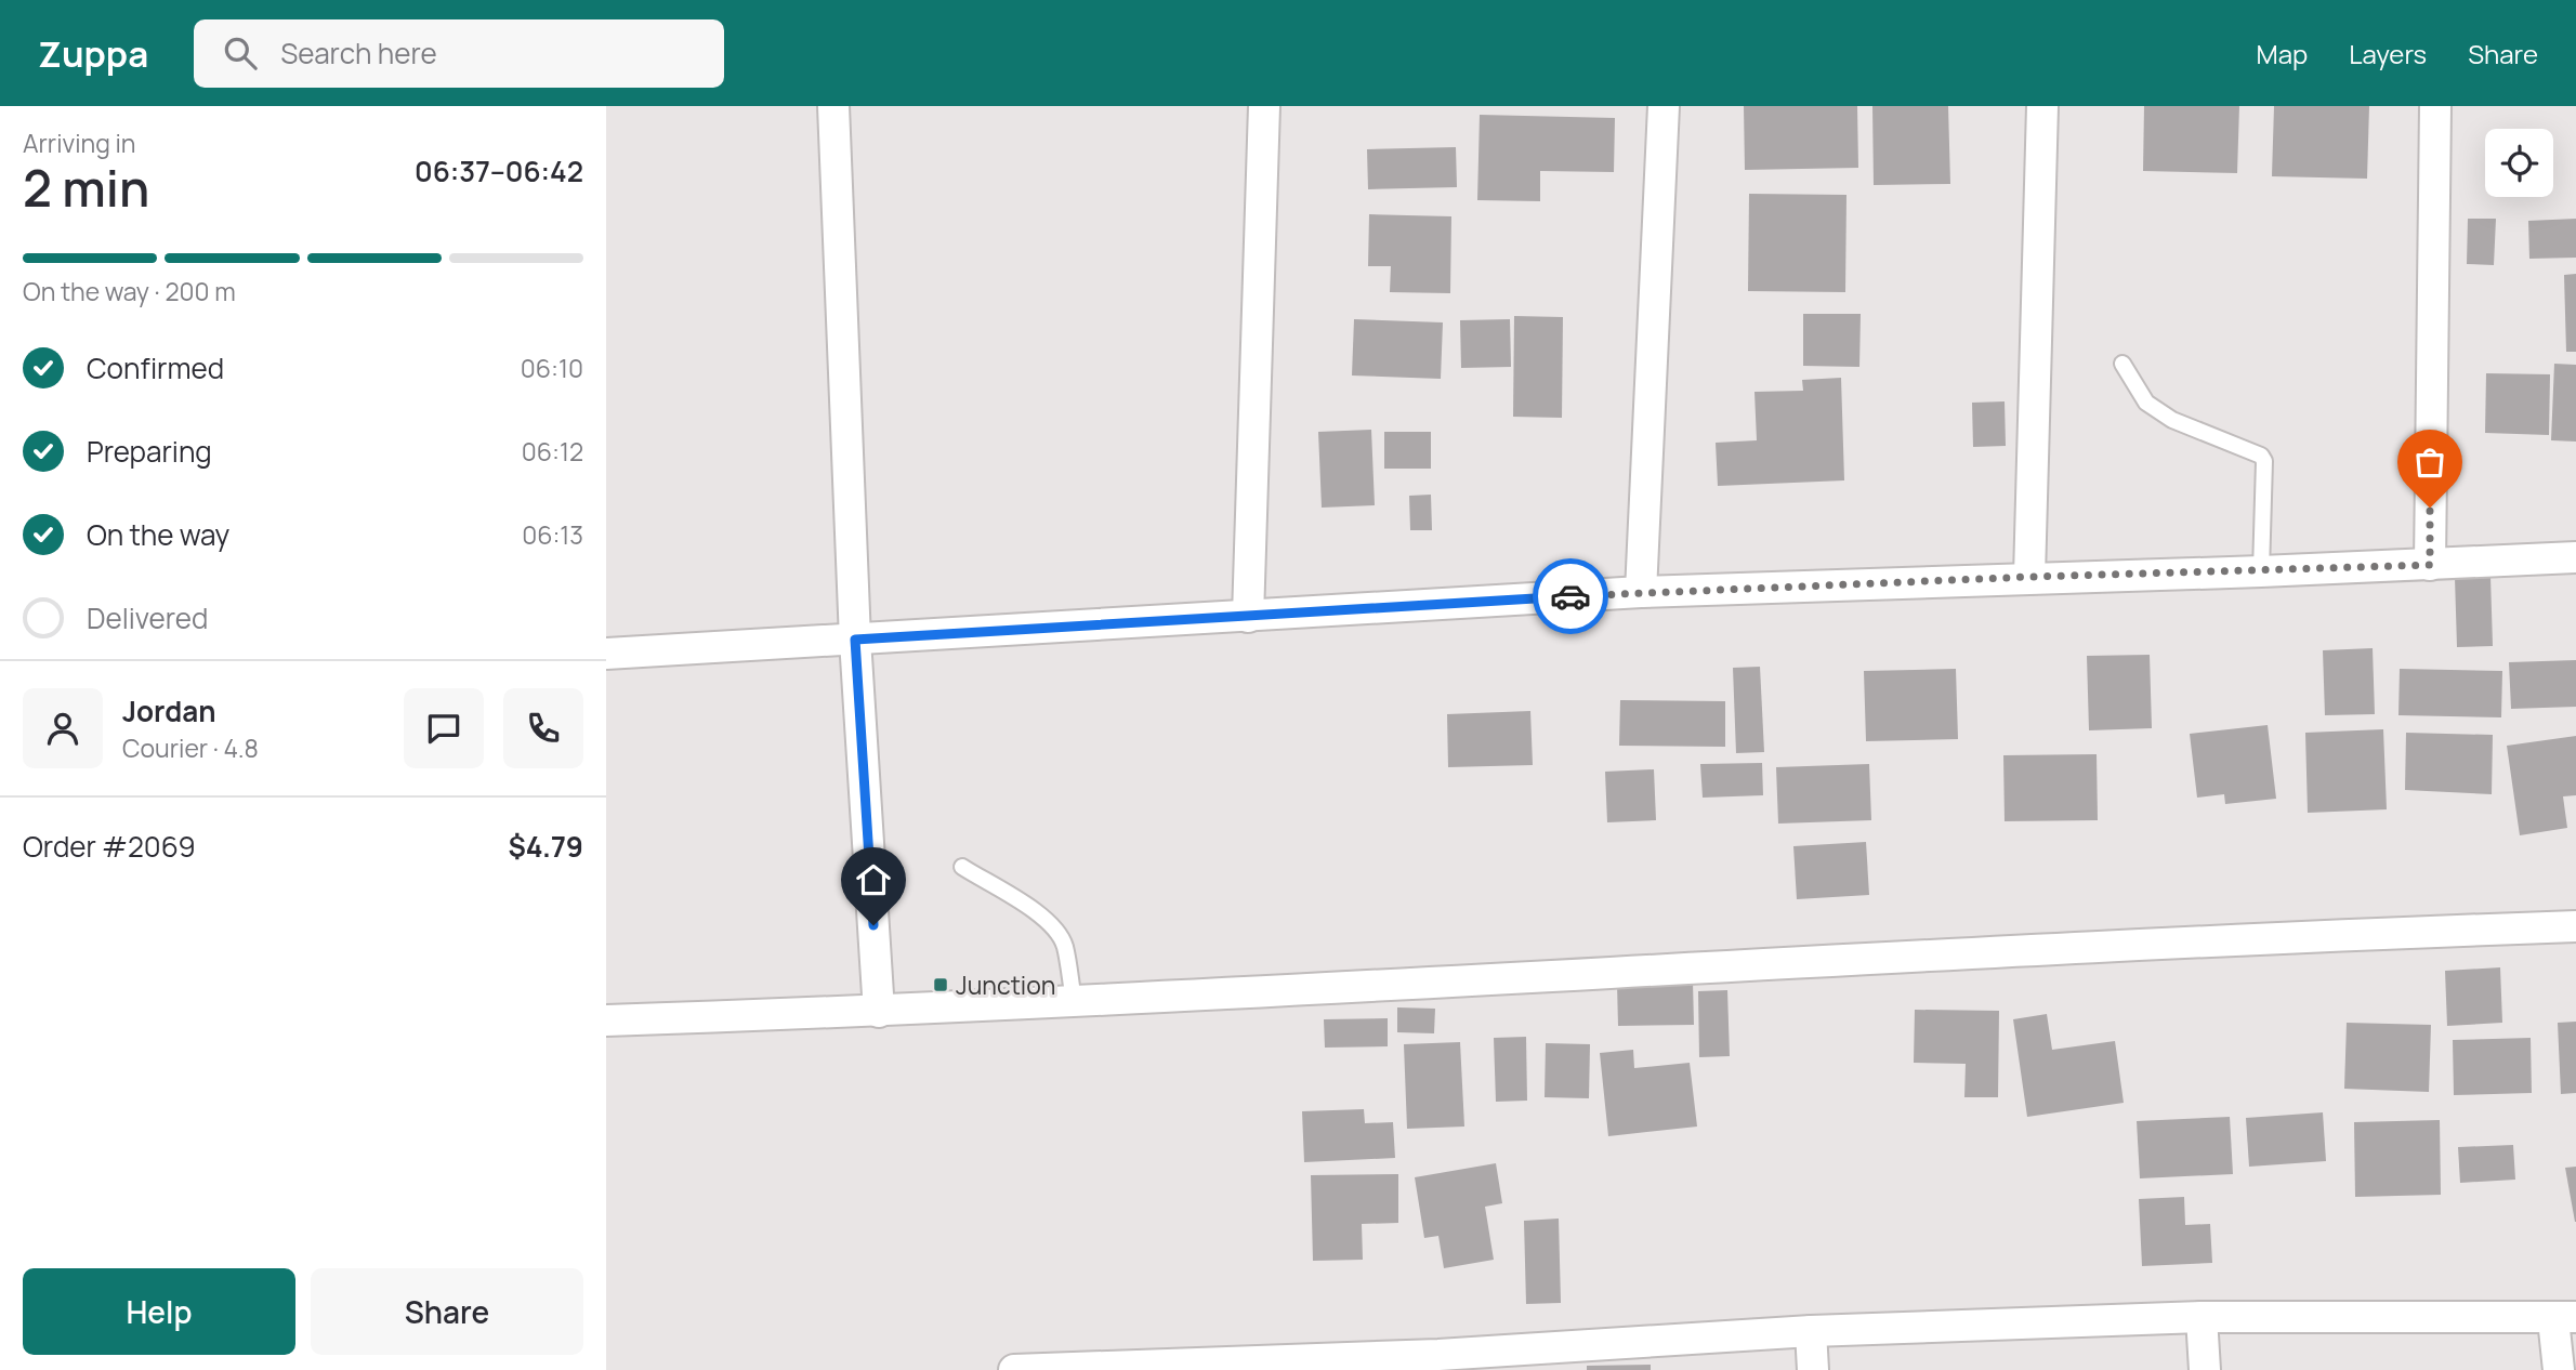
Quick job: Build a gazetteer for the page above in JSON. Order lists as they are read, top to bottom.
{
  "places": {
    "transit": ["Junction"]
  },
  "page": {
    "header": "Zuppa",
    "search": "Search here",
    "nav": ["Map", "Layers", "Share"],
    "heading": ["2 min", "Arriving in", "06:37–06:42"],
    "panel": [
      "Jordan",
      "Courier · 4.8",
      "Order #2069",
      "$4.79"
    ],
    "bar": "On the way · 200 m",
    "list": [
      ["Confirmed", "06:10"],
      ["Preparing", "06:12"],
      ["On the way", "06:13"],
      "Delivered"
    ],
    "buttons": ["Help", "Share"]
  }
}
